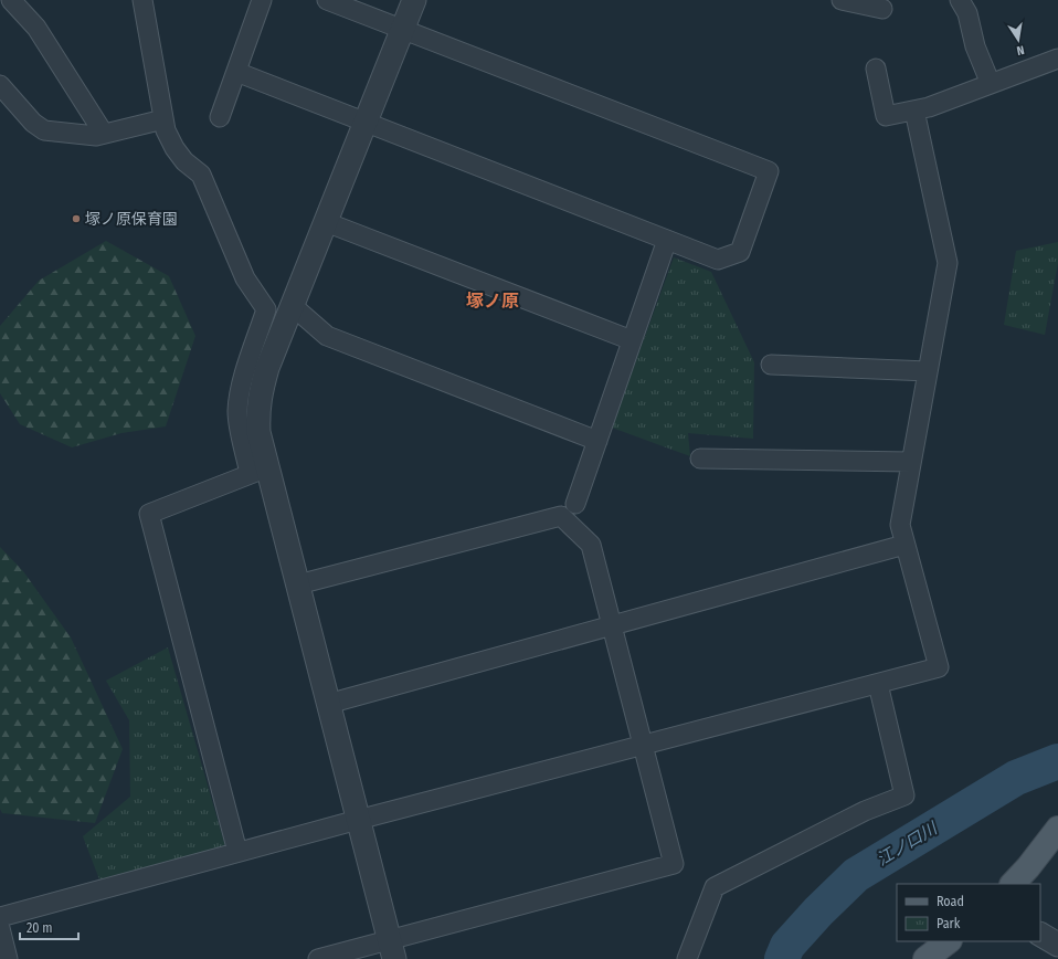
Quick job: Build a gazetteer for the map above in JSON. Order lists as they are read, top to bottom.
{
  "districts": ["塚ノ原"],
  "water": ["江ノ口川"],
  "places": ["塚ノ原保育園"],
  "legend": ["Road", "Park"],
  "scale_bar": "20 m",
  "north": "bottom"
}
